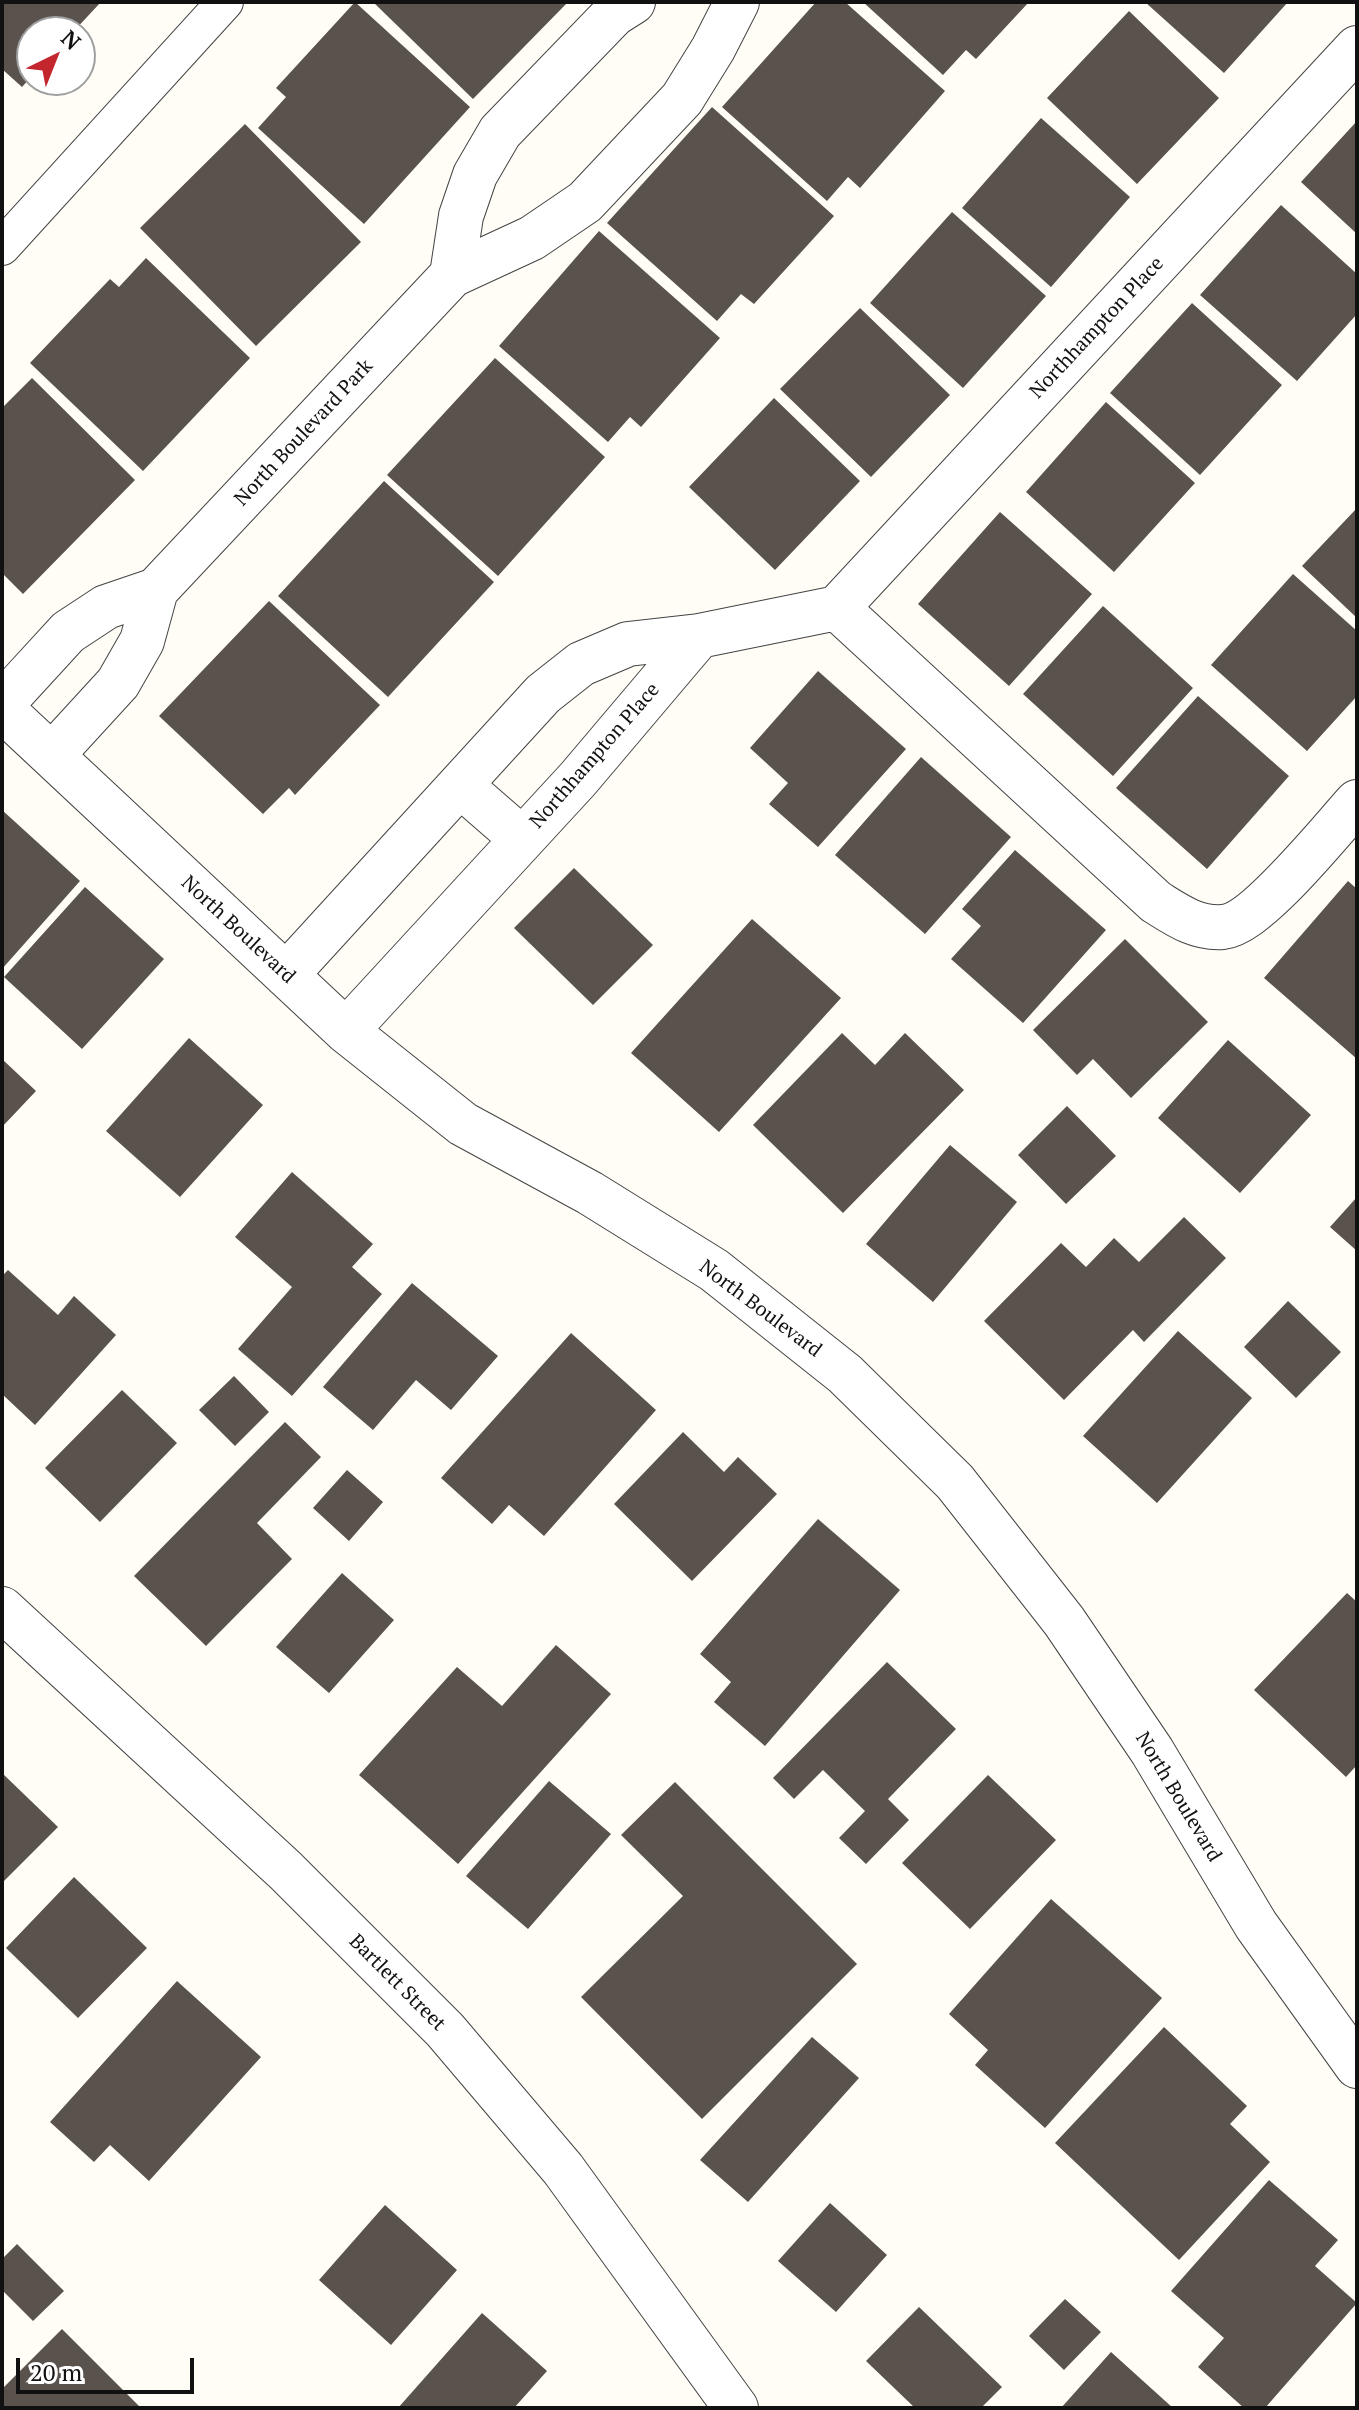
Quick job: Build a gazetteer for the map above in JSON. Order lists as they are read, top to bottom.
{
  "streets": {
    "street": [
      "Northhampton Place",
      "North Boulevard Park",
      "North Boulevard",
      "Bartlett Street"
    ]
  },
  "crossings": [
    ["Northhampton Place", "North Boulevard"],
    ["North Boulevard Park", "North Boulevard"]
  ],
  "scale_bar": "20 m",
  "north": "top right"
}
